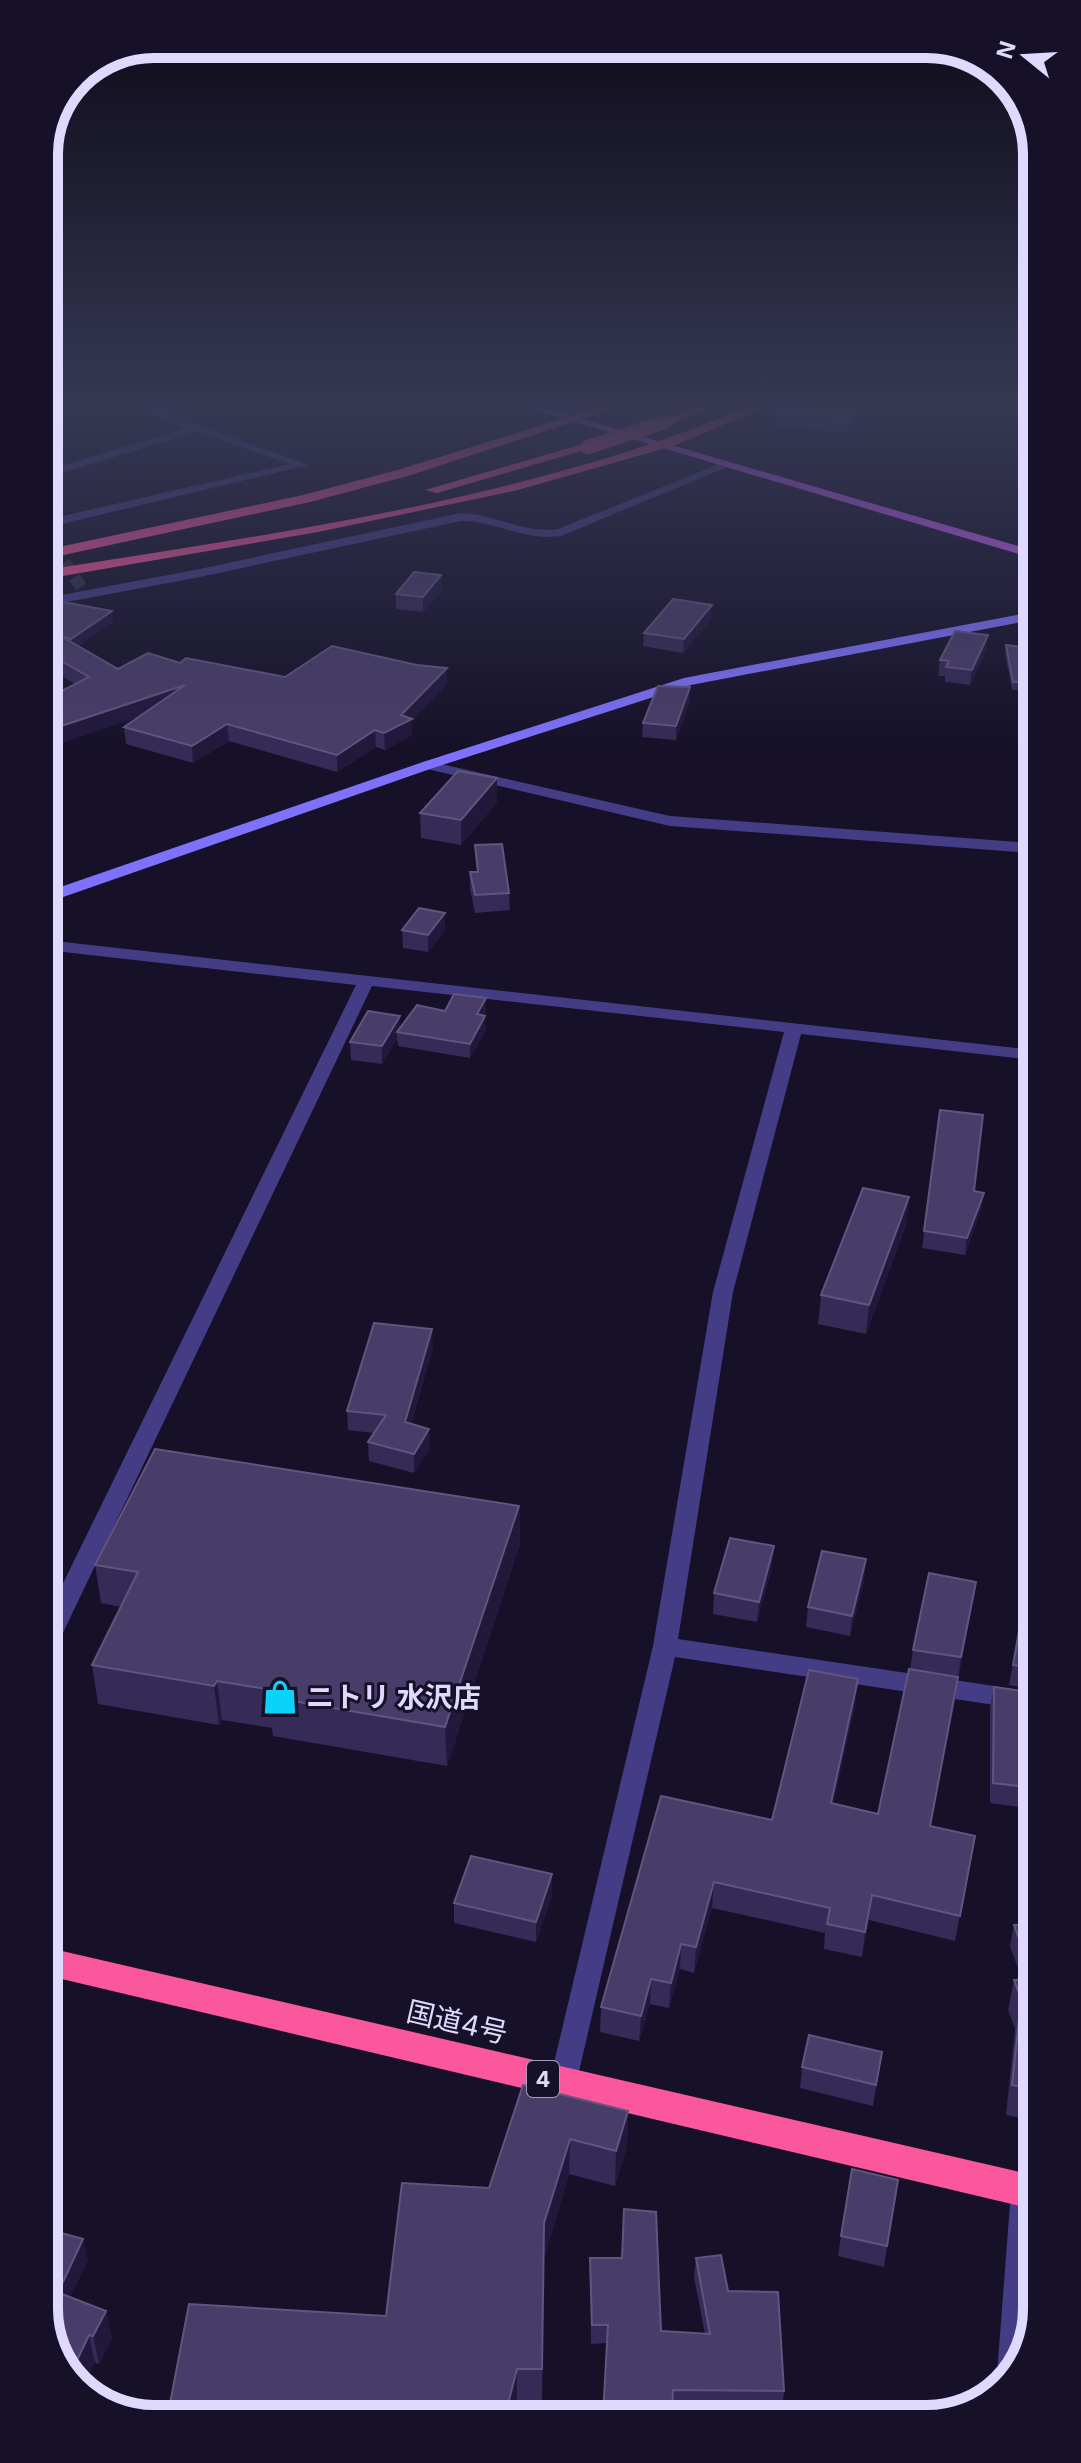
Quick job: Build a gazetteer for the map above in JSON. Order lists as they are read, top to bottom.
{
  "streets": {
    "highway": ["国道4号", "4"]
  },
  "places": {
    "shop": ["ニトリ 水沢店"]
  },
  "north": "left"
}
